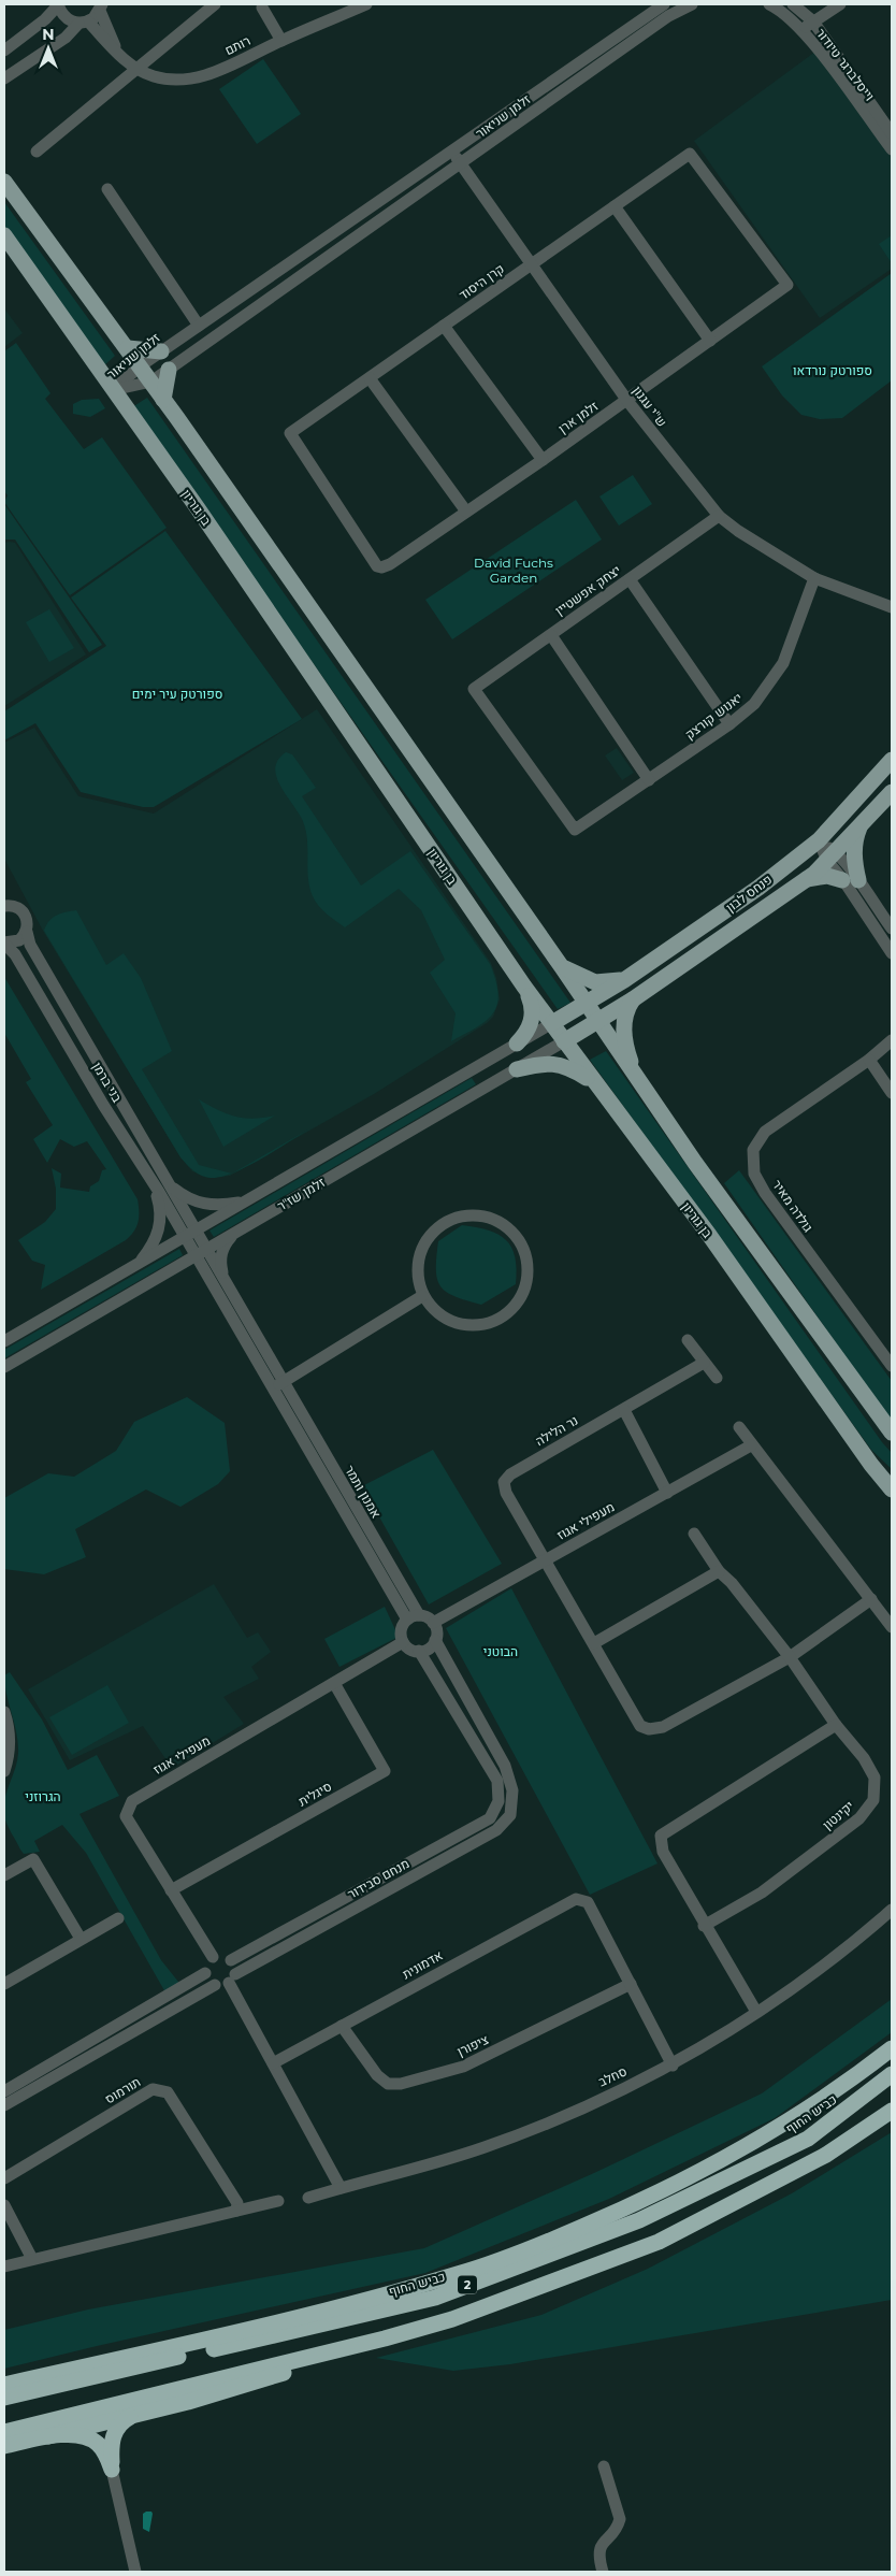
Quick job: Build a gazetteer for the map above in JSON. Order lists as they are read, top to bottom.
{
  "streets": {
    "highway": ["כביש החוף", "2"],
    "main road": ["בן גוריון", "פנחס לבון", "זלמן שז\"ר"],
    "street": [
      "רותם",
      "וייסלברגר טיודור",
      "זלמן שניאור",
      "קרן היסוד",
      "ש\"י עגנון",
      "זלמן ארן",
      "יצחק אפשטיין",
      "יאנוש קורצק",
      "בני ברמן",
      "גולדה מאיר",
      "נר הלילה",
      "אמנון ותמר",
      "מעפילי אגוז",
      "סיגלית",
      "יקינטון",
      "מנחם סבידור",
      "אדמונית",
      "ציפורן",
      "סחלב",
      "תורמוס"
    ]
  },
  "crossings": [
    ["זלמן שניאור", "ש\"י עגנון"],
    ["זלמן שניאור", "בן גוריון"],
    ["קרן היסוד", "ש\"י עגנון"],
    ["קרן היסוד", "זלמן ארן"],
    ["ש\"י עגנון", "זלמן ארן"],
    ["ש\"י עגנון", "יצחק אפשטיין"],
    ["ש\"י עגנון", "יאנוש קורצק"],
    ["בן גוריון", "זלמן שז\"ר"],
    ["יצחק אפשטיין", "יאנוש קורצק"],
    ["פנחס לבון", "זלמן שז\"ר"],
    ["בני ברמן", "זלמן שז\"ר"],
    ["בני ברמן", "אמנון ותמר"],
    ["זלמן שז\"ר", "אמנון ותמר"],
    ["נר הלילה", "מעפילי אגוז"],
    ["אמנון ותמר", "מעפילי אגוז"],
    ["אמנון ותמר", "מנחם סבידור"],
    ["מעפילי אגוז", "סיגלית"],
    ["מעפילי אגוז", "מנחם סבידור"],
    ["אדמונית", "ציפורן"]
  ],
  "parks": [
    "ספורטק נורדאו",
    "David Fuchs Garden",
    "ספורטק עיר ימים",
    "הבוטני",
    "הגרוזני"
  ],
  "north": "top"
}
